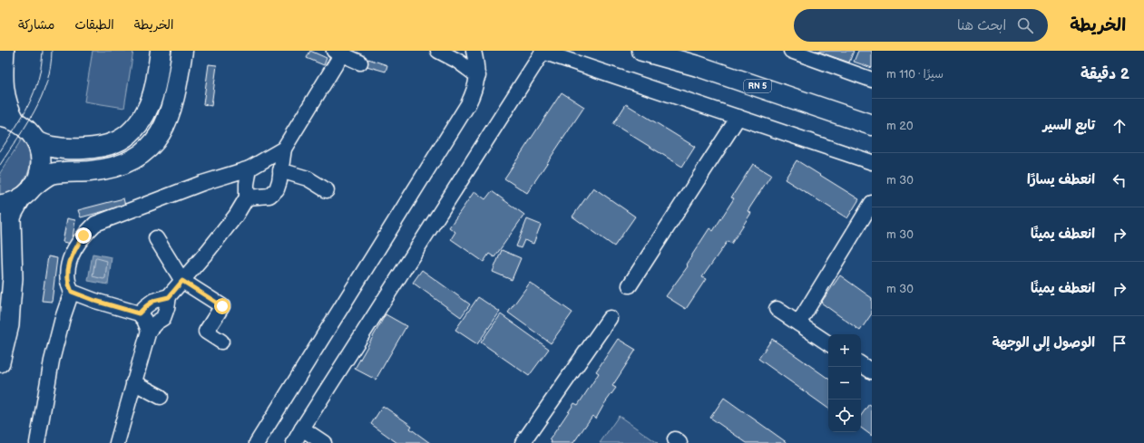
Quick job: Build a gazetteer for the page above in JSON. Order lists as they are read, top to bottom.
{
  "streets": {
    "highway": ["RN 5"]
  },
  "page": {
    "header": "الخريطة",
    "search": "ابحث هنا",
    "nav": ["الخريطة", "الطبقات", "مشاركة"],
    "heading": ["2 دقيقة", "سيرًا · 110 m"],
    "list": [
      ["تابع السير", "20 m"],
      ["انعطف يسارًا", "30 m"],
      ["انعطف يمينًا", "30 m"],
      ["انعطف يمينًا", "30 m"],
      "الوصول إلى الوجهة"
    ],
    "map_buttons": ["+", "−"]
  }
}
